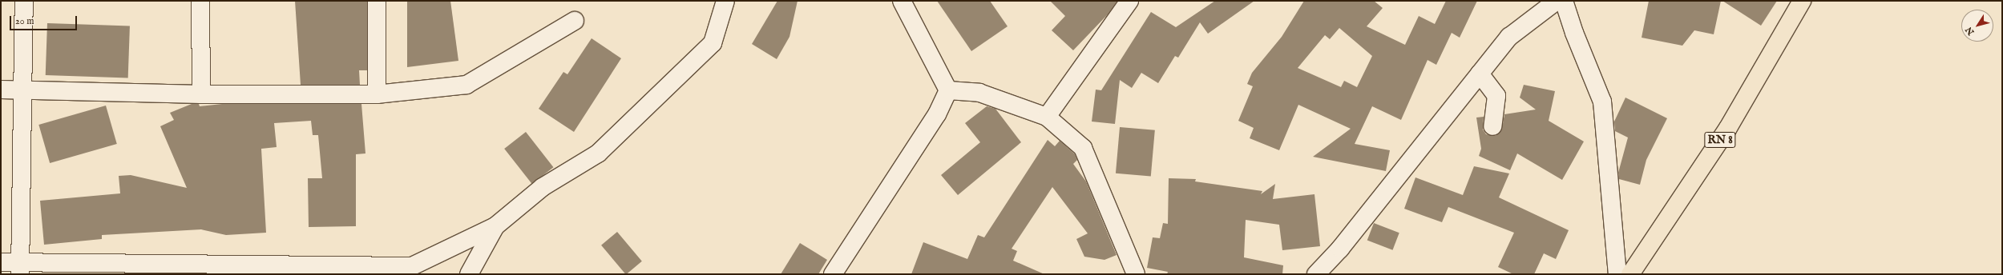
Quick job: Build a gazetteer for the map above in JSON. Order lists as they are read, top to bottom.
{
  "streets": {
    "main road": ["RN 8"]
  },
  "scale_bar": "20 m",
  "north": "bottom left"
}
